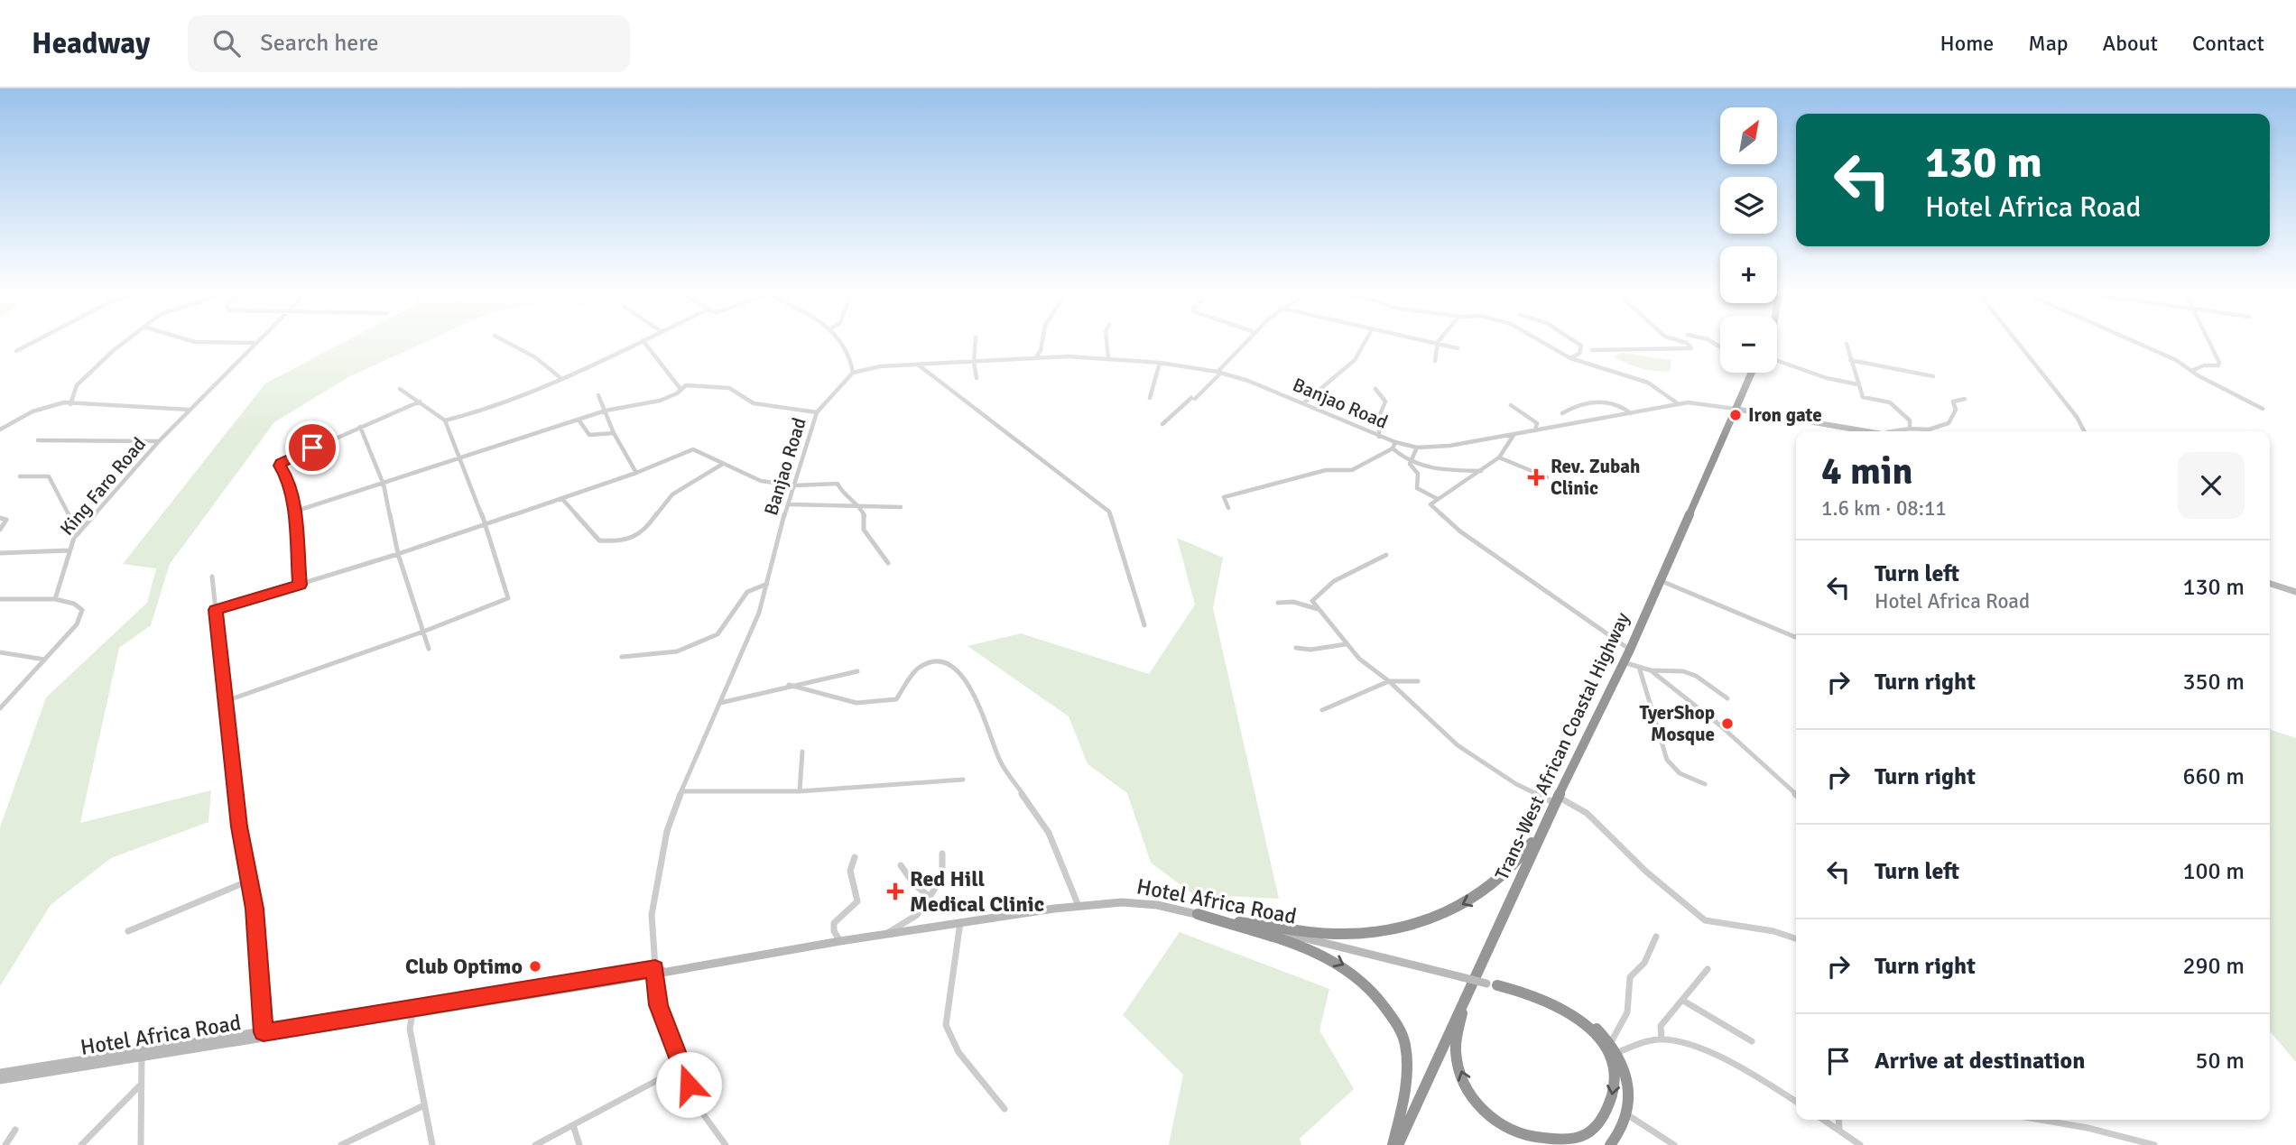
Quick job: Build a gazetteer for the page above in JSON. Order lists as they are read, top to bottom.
{
  "streets": {
    "highway": ["Trans-West African Coastal Highway"],
    "street": ["Banjao Road", "King Faro Road", "Hotel Africa Road"]
  },
  "crossings": [
    ["Banjao Road", "Trans-West African Coastal Highway"],
    ["Banjao Road", "Hotel Africa Road"]
  ],
  "places": {
    "other": ["Iron gate", "TyerShop Mosque", "Club Optimo"],
    "health": ["Rev. Zubah Clinic", "Red Hill Medical Clinic"]
  },
  "north": "top right",
  "page": {
    "header": "Headway",
    "search": "Search here",
    "nav": [
      "Home",
      "Map",
      "About",
      "Contact"
    ],
    "map_buttons": ["+", "−"],
    "turn": ["130 m", "Hotel Africa Road"],
    "heading": ["4 min", "1.6 km · 08:11"],
    "list": [
      {
        "name": "Turn left",
        "note": "Hotel Africa Road",
        "value": "130 m"
      },
      {
        "name": "Turn right",
        "value": "350 m"
      },
      {
        "name": "Turn right",
        "value": "660 m"
      },
      {
        "name": "Turn left",
        "value": "100 m"
      },
      {
        "name": "Turn right",
        "value": "290 m"
      },
      {
        "name": "Arrive at destination",
        "value": "50 m"
      }
    ]
  }
}
